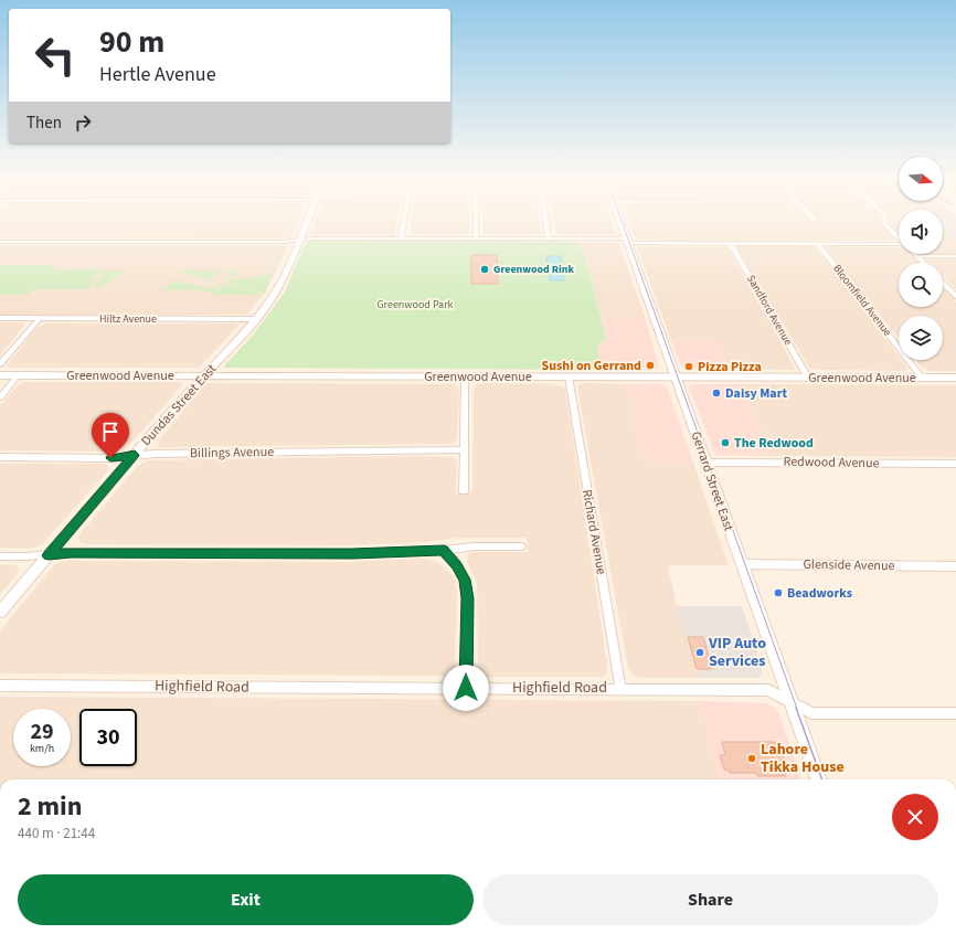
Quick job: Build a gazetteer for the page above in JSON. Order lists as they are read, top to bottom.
{
  "streets": {
    "main road": ["Gerrard Street East"],
    "street": [
      "Bloomfield Avenue",
      "Sandford Avenue",
      "Hiltz Avenue",
      "Greenwood Avenue",
      "Dundas Street East",
      "Billings Avenue",
      "Redwood Avenue",
      "Richard Avenue",
      "Glenside Avenue",
      "Highfield Road"
    ]
  },
  "crossings": [
    ["Bloomfield Avenue", "Greenwood Avenue"],
    ["Sandford Avenue", "Greenwood Avenue"],
    ["Hiltz Avenue", "Dundas Street East"],
    ["Greenwood Avenue", "Dundas Street East"],
    ["Greenwood Avenue", "Gerrard Street East"],
    ["Greenwood Avenue", "Richard Avenue"],
    ["Dundas Street East", "Billings Avenue"],
    ["Redwood Avenue", "Gerrard Street East"],
    ["Gerrard Street East", "Glenside Avenue"],
    ["Gerrard Street East", "Highfield Road"],
    ["Richard Avenue", "Highfield Road"]
  ],
  "parks": ["Greenwood Park"],
  "places": [
    "Greenwood Rink",
    "Sushi on Gerrand",
    "Pizza Pizza",
    "Daisy Mart",
    "The Redwood",
    "Beadworks",
    "VIP Auto Services",
    "Lahore Tikka House"
  ],
  "north": "right",
  "page": {
    "turn": ["90 m", "Hertle Avenue"],
    "then": "Then",
    "speed": "29 km/h",
    "limit": "30",
    "heading": ["2 min", "440 m · 21:44"],
    "buttons": ["Exit", "Share"]
  }
}
